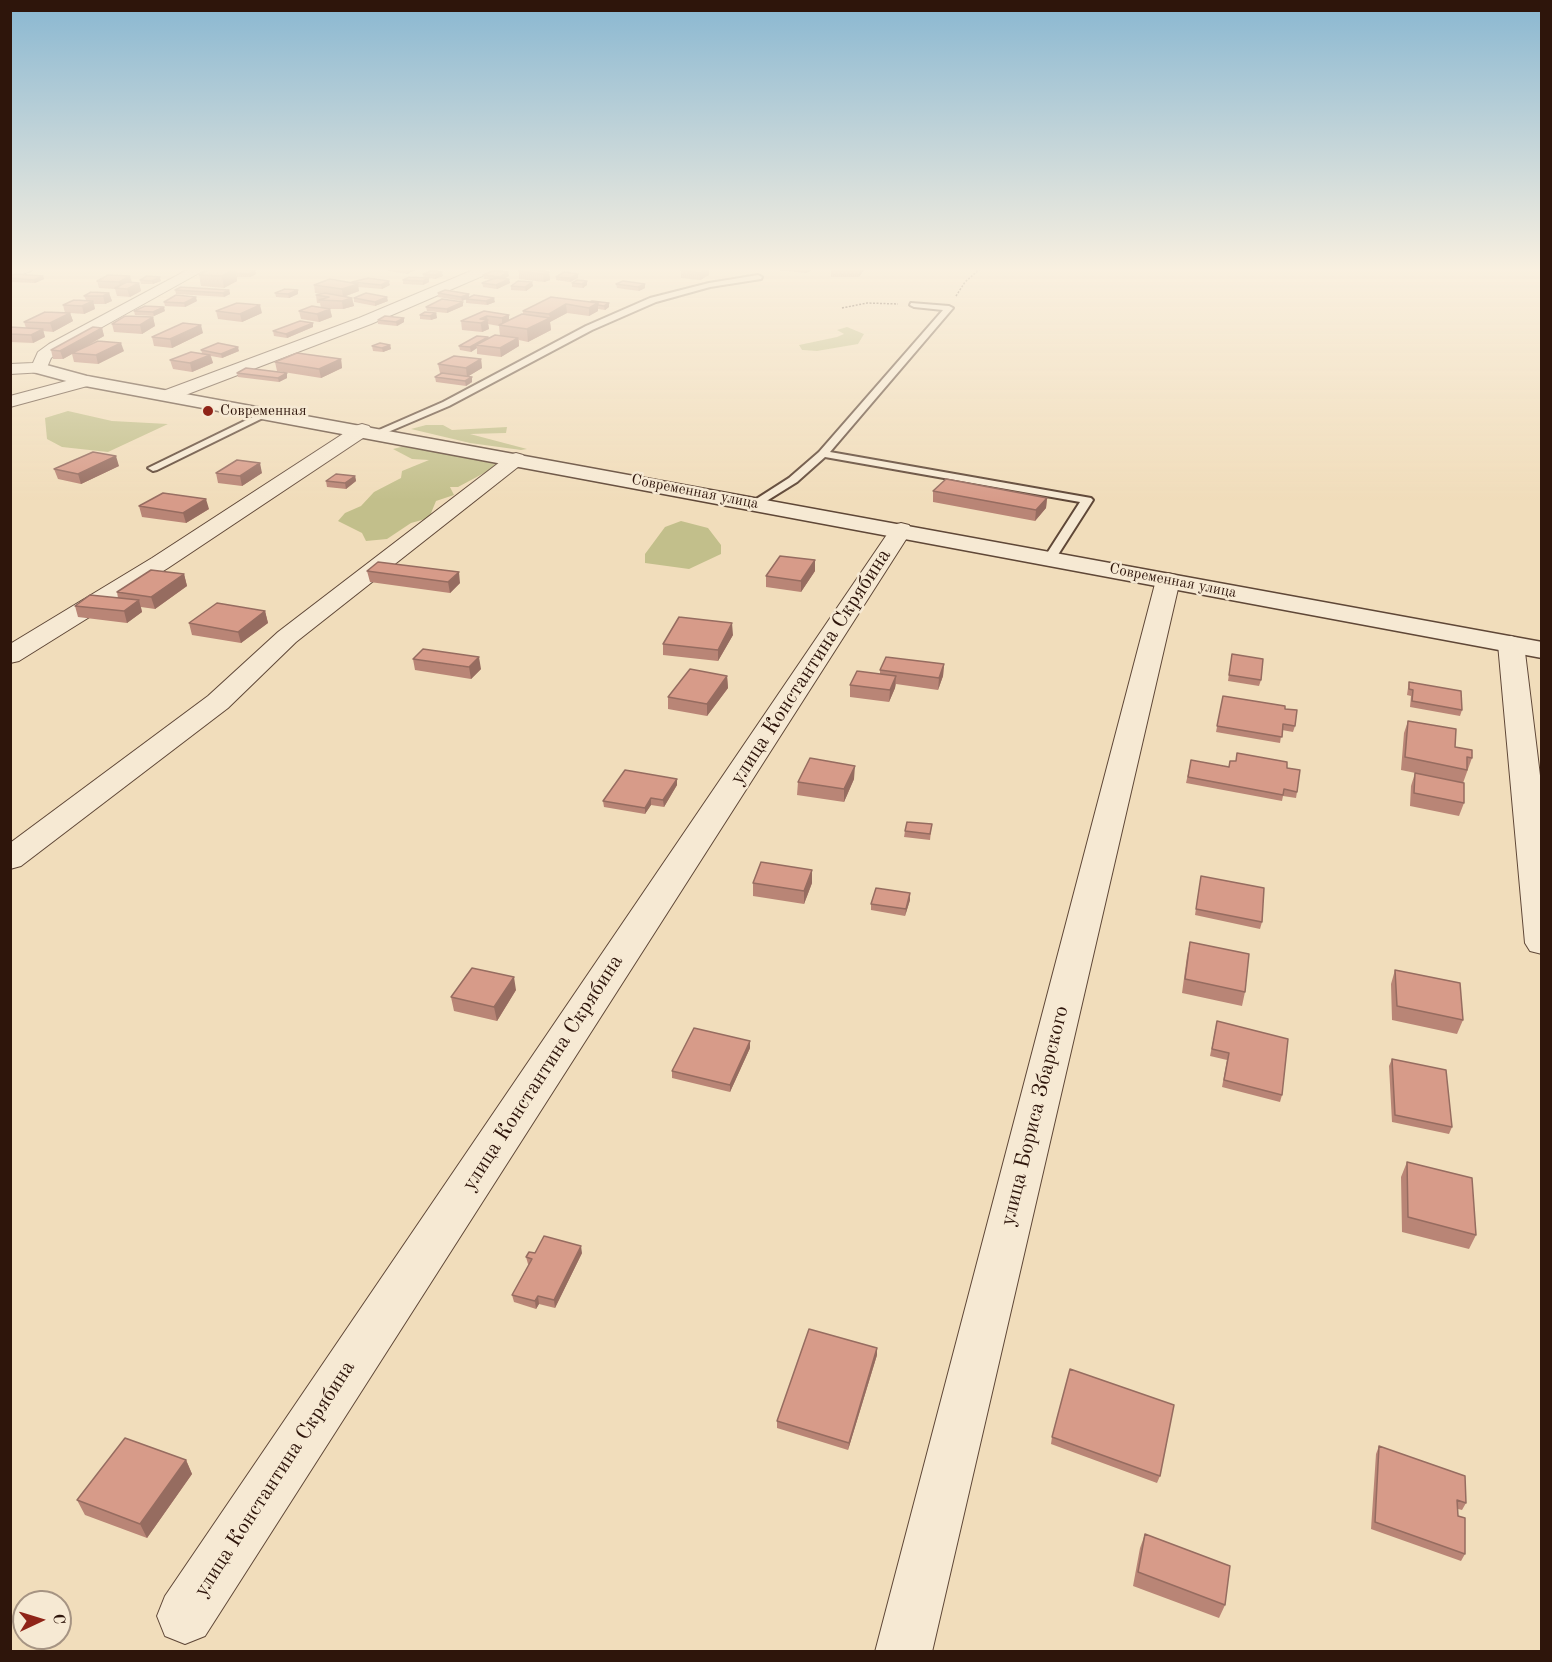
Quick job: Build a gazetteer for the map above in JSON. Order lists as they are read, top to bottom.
{
  "streets": {
    "street": ["Современная улица", "улица Константина Скрябина", "улица Бориса Збарского"]
  },
  "crossings": [
    ["Современная улица", "улица Константина Скрябина"],
    ["Современная улица", "улица Бориса Збарского"]
  ],
  "places": ["Современная"],
  "north": "right"
}
